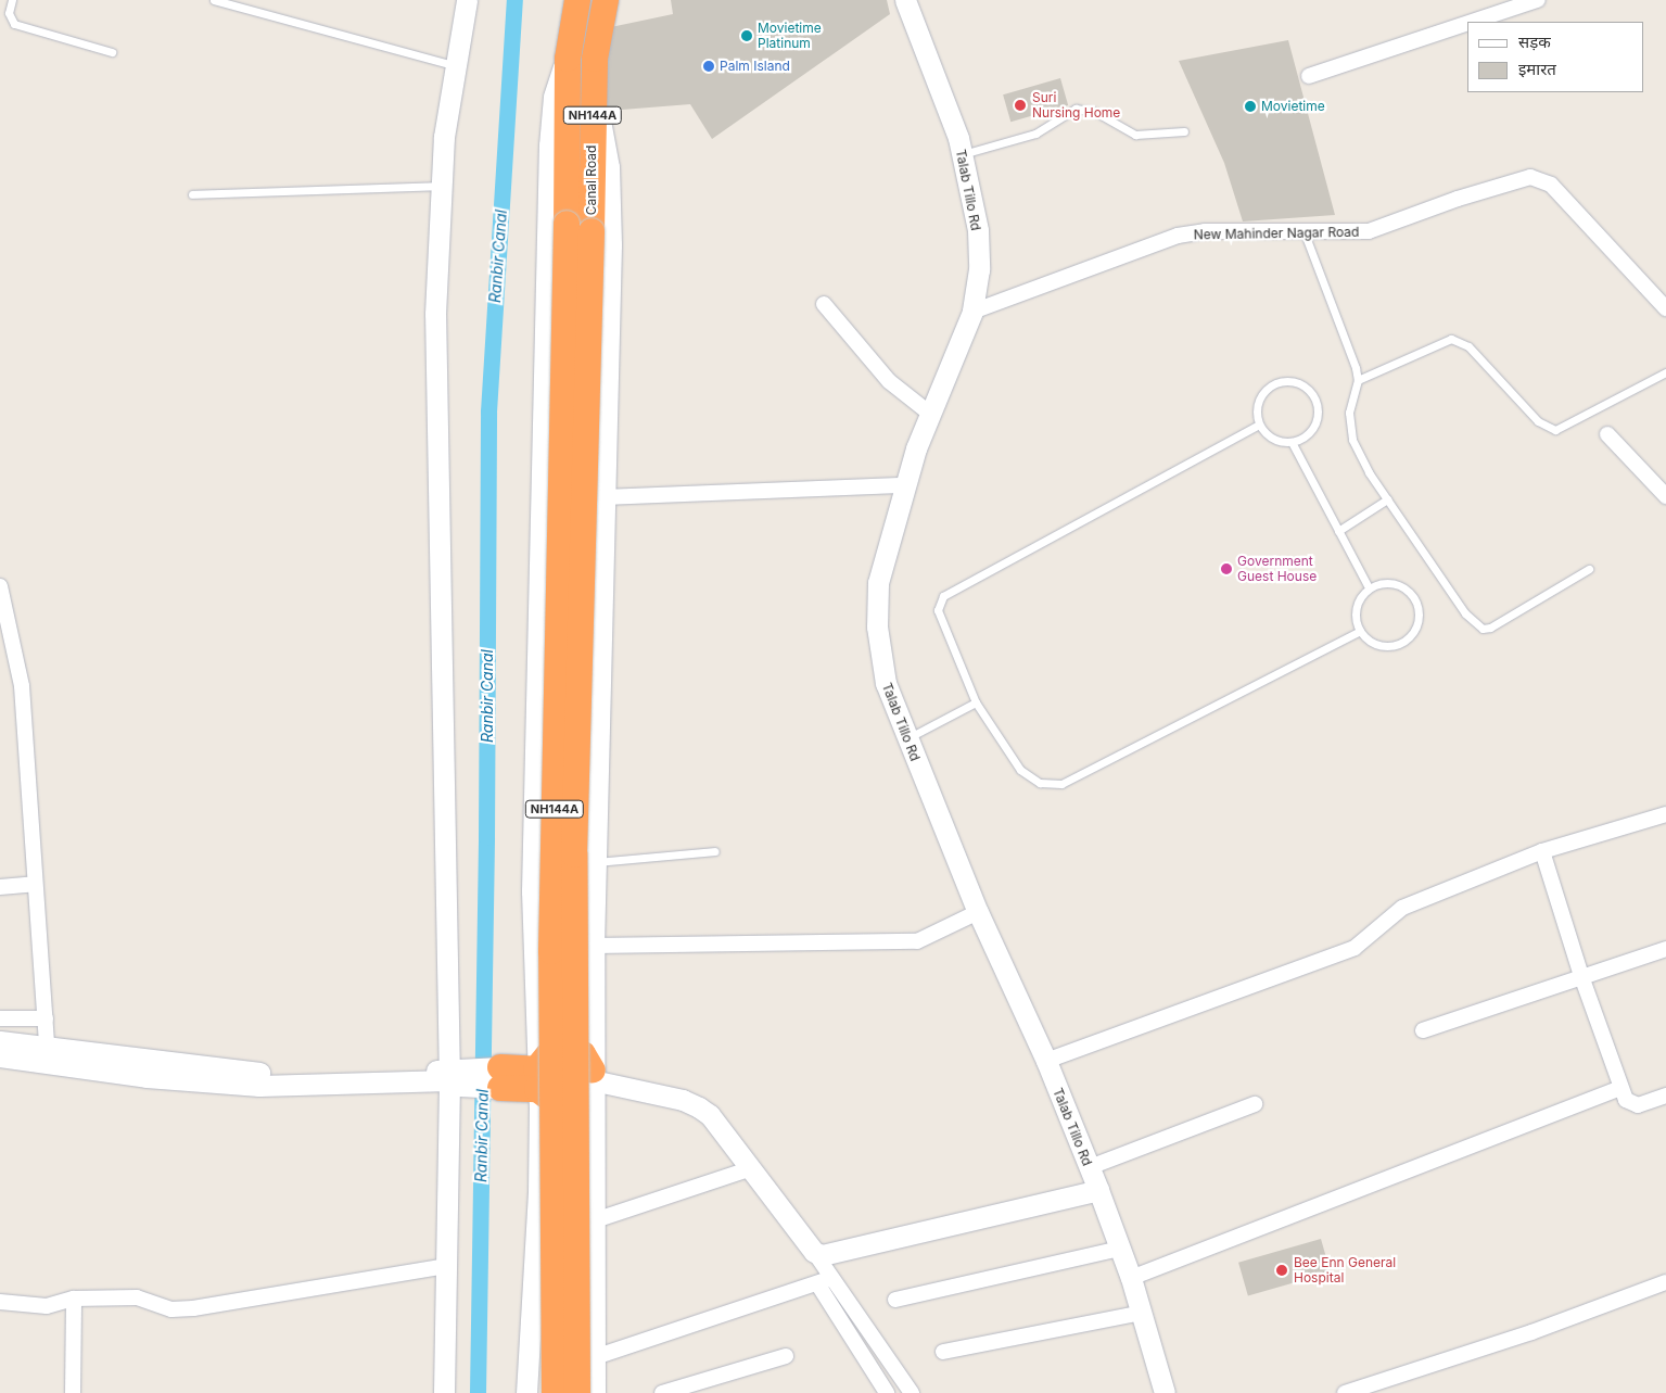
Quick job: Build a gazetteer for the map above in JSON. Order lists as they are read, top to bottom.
{
  "streets": {
    "highway": ["NH144A", "Canal Road"],
    "street": ["Talab Tillo Rd", "New Mahinder Nagar Road"]
  },
  "crossings": [
    ["Talab Tillo Rd", "New Mahinder Nagar Road"]
  ],
  "water": ["Ranbir Canal"],
  "places": [
    "Movietime Platinum",
    "Palm Island",
    "Suri Nursing Home",
    "Movietime",
    "Government Guest House",
    "Bee Enn General Hospital"
  ],
  "legend": ["सड़क", "इमारत"]
}
